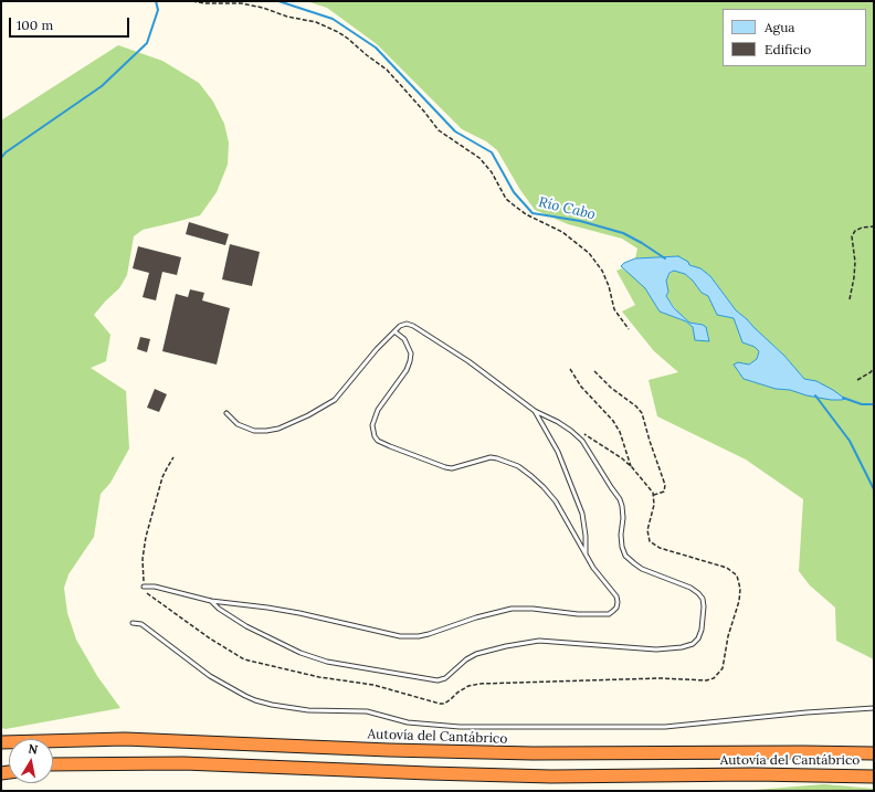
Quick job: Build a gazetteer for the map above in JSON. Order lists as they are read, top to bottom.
{
  "streets": {
    "highway": ["Autovía del Cantábrico"]
  },
  "water": ["Río Cabo"],
  "legend": ["Agua", "Edificio"],
  "scale_bar": "100 m",
  "north": "top"
}
